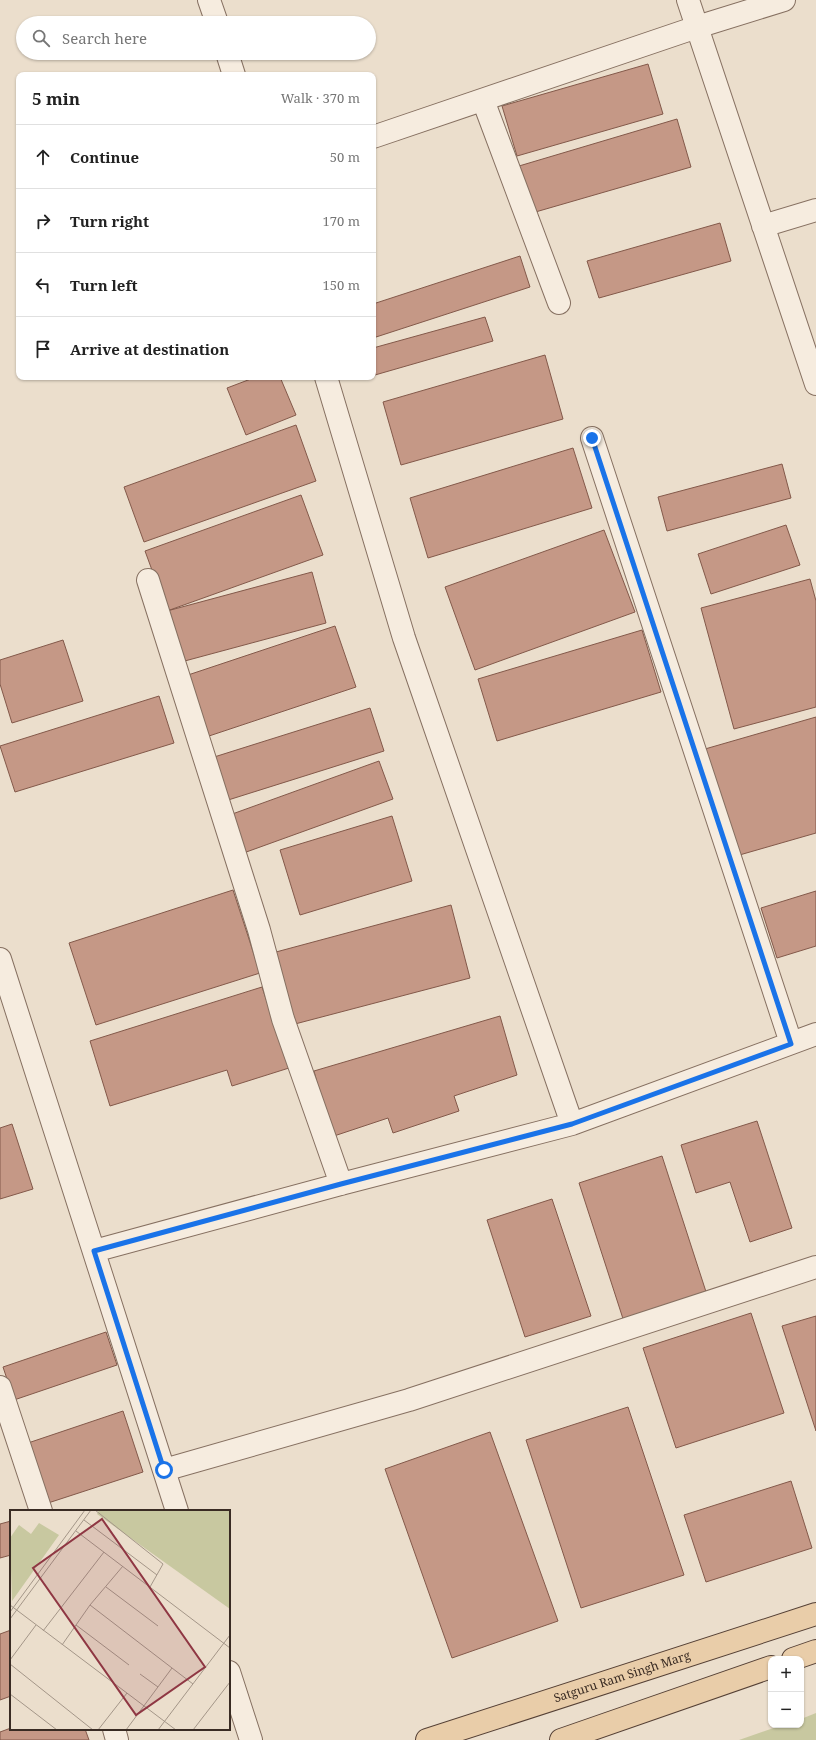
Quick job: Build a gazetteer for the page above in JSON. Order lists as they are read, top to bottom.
{
  "streets": {
    "main road": ["Satguru Ram Singh Marg"]
  },
  "page": {
    "search": "Search here",
    "heading": ["5 min", "Walk · 370 m"],
    "list": [
      ["Continue", "50 m"],
      ["Turn right", "170 m"],
      ["Turn left", "150 m"],
      "Arrive at destination"
    ],
    "map_buttons": ["+", "−"]
  }
}
